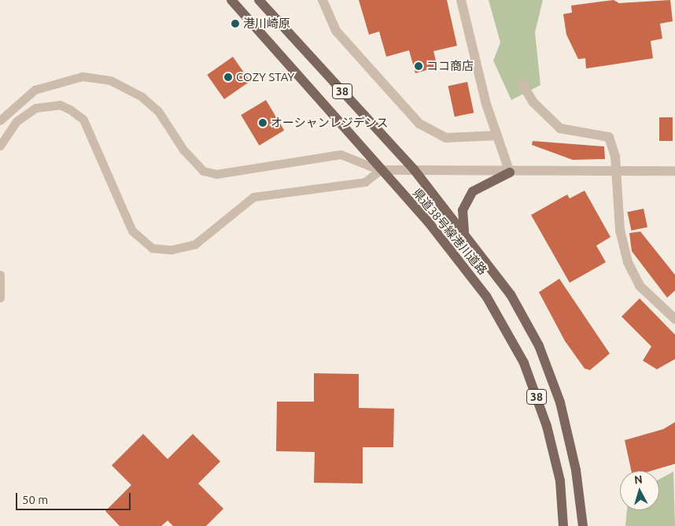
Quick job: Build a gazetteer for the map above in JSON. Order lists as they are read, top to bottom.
{
  "streets": {
    "main road": ["38", "県道38号線港川道路"]
  },
  "places": [
    "港川崎原",
    "ココ商店",
    "COZY STAY",
    "オーシャンレジデンス"
  ],
  "scale_bar": "50 m",
  "north": "top"
}
